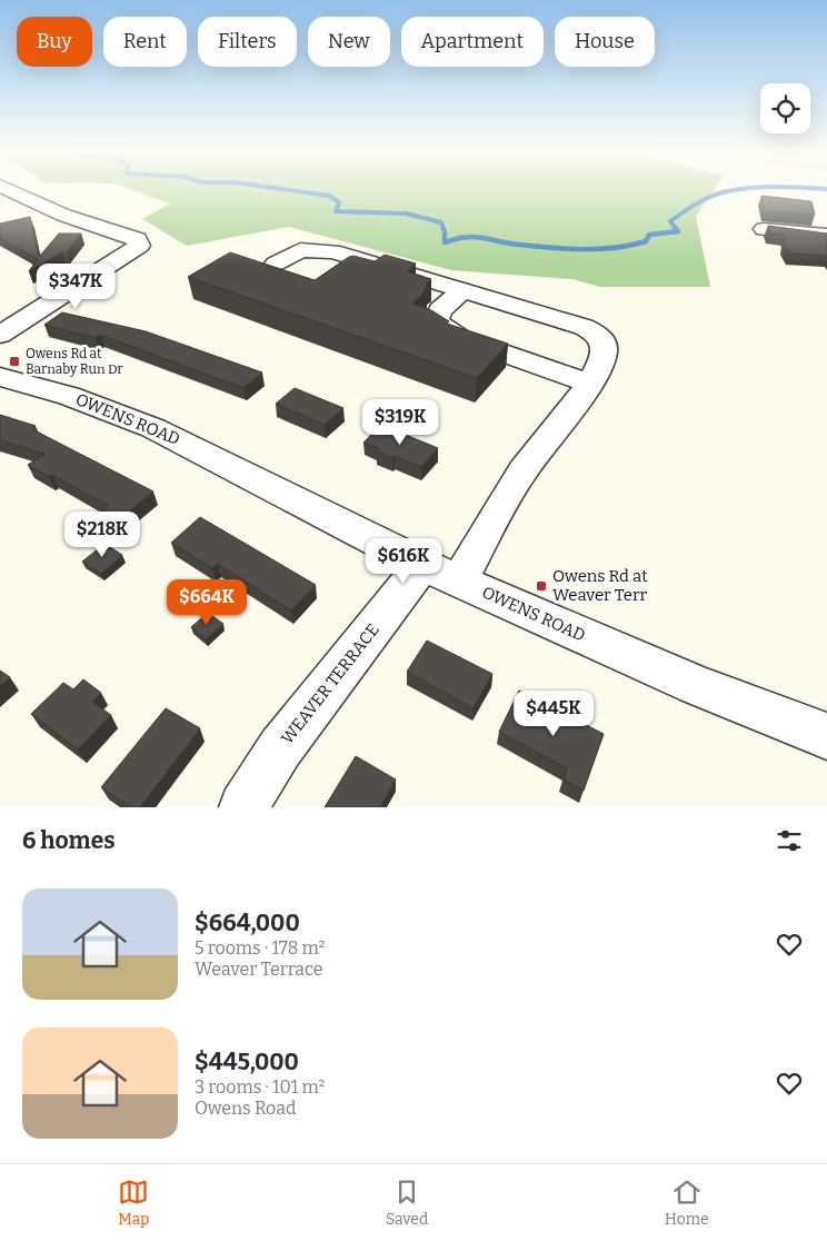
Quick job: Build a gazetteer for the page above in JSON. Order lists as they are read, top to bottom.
{
  "streets": {
    "street": ["OWENS ROAD", "WEAVER TERRACE"]
  },
  "crossings": [
    ["OWENS ROAD", "WEAVER TERRACE"]
  ],
  "places": {
    "transit": ["Owens Rd at Barnaby Run Dr", "Owens Rd at Weaver Terr"]
  },
  "page": {
    "chip": [
      "Buy",
      "Rent",
      "Filters",
      "New",
      "Apartment",
      "House"
    ],
    "price": [
      "$347K",
      "$319K",
      "$218K",
      "$616K",
      "$664K",
      "$445K"
    ],
    "heading": "6 homes",
    "list": [
      {
        "name": "$664,000",
        "note": "5 rooms · 178 m² · Weaver Terrace"
      },
      {
        "name": "$445,000",
        "note": "3 rooms · 101 m² · Owens Road"
      }
    ],
    "tabs": ["Map", "Saved", "Home"]
  }
}
